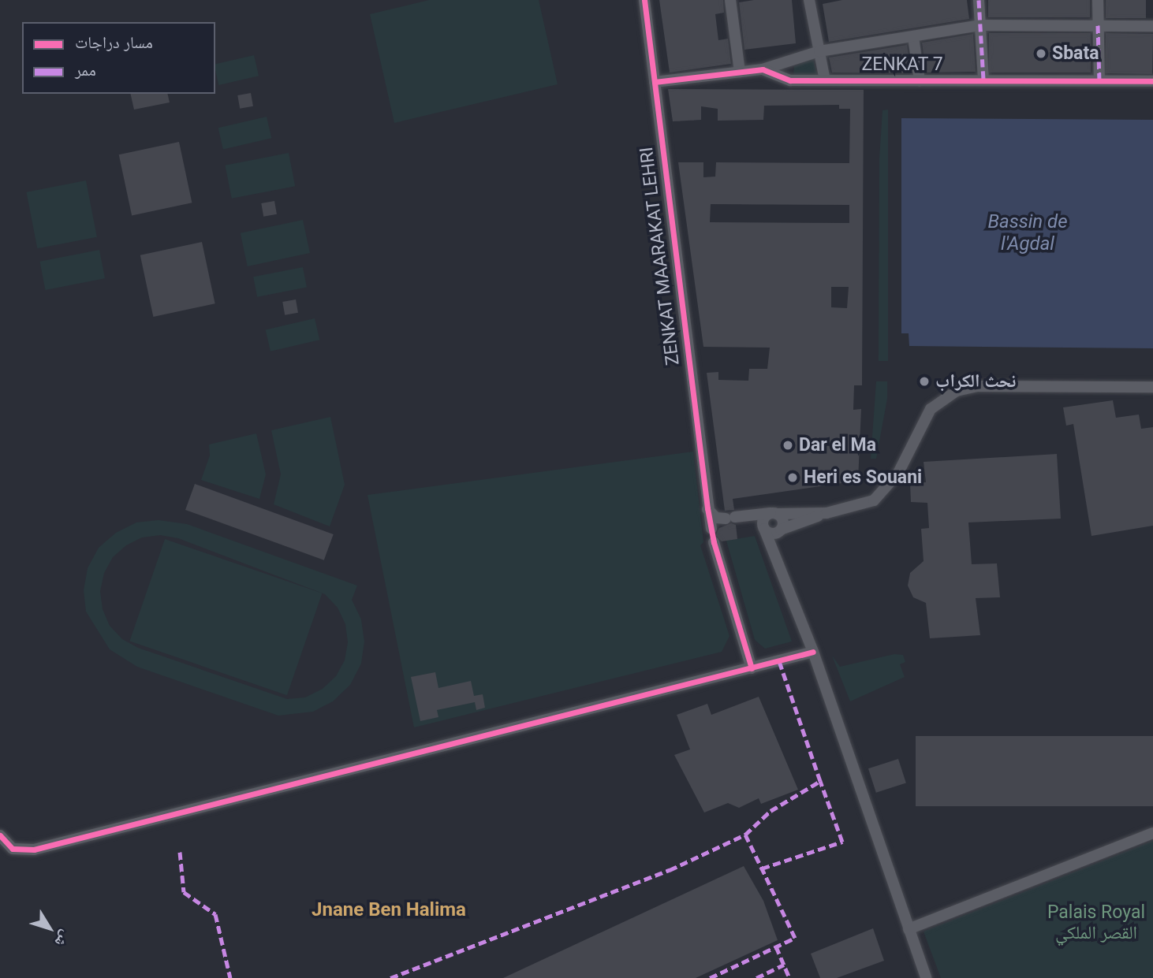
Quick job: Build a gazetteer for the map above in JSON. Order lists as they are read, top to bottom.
{
  "streets": {
    "street": ["ZENKAT 7", "ZENKAT MAARAKAT LEHRI"]
  },
  "crossings": [
    ["ZENKAT 7", "ZENKAT MAARAKAT LEHRI"]
  ],
  "districts": ["Jnane Ben Halima"],
  "water": ["Bassin de l'Agdal"],
  "parks": ["Palais Royal القصر الملكي"],
  "places": [
    "Sbata",
    "نحث الكراب",
    "Dar el Ma",
    "Heri es Souani"
  ],
  "legend": ["مسار دراجات", "ممر"],
  "north": "bottom right"
}
